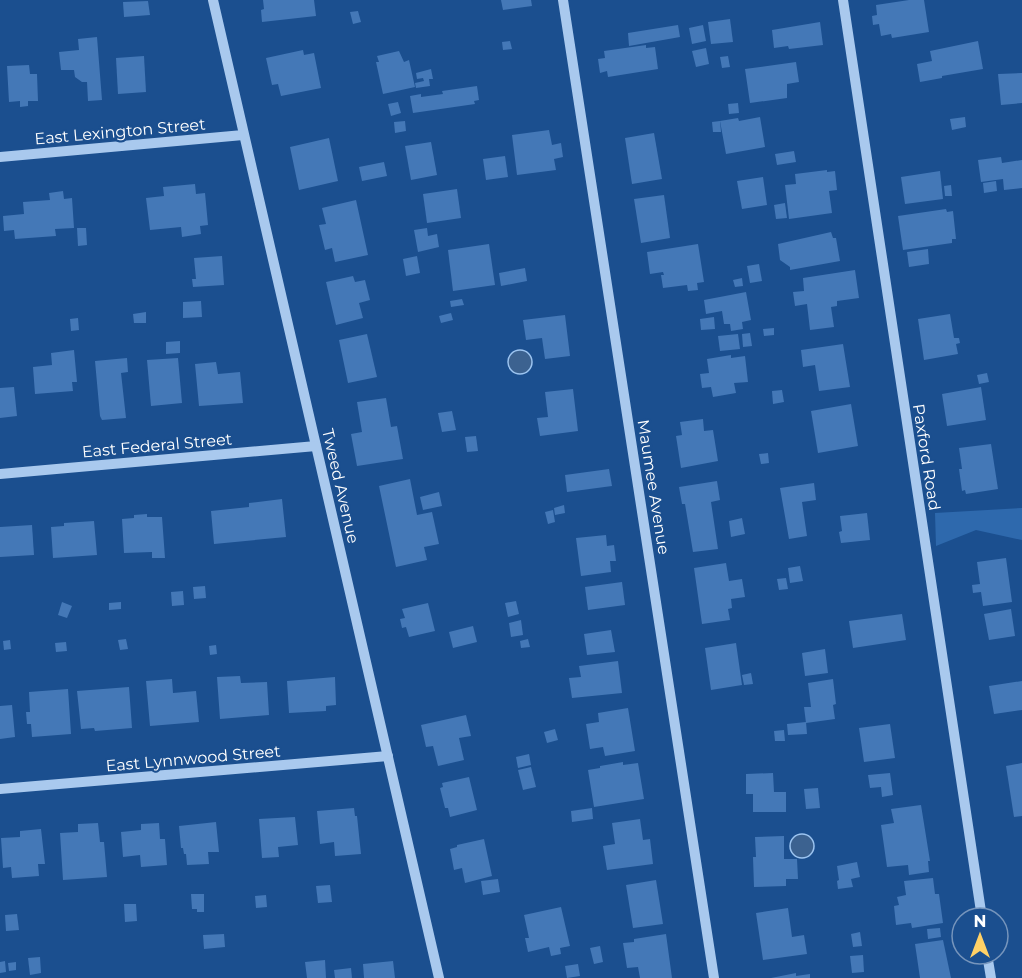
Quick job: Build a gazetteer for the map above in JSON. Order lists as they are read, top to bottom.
{
  "streets": {
    "street": [
      "East Lexington Street",
      "East Federal Street",
      "Paxford Road",
      "Tweed Avenue",
      "Maumee Avenue",
      "East Lynnwood Street"
    ]
  },
  "crossings": [
    ["East Lexington Street", "Tweed Avenue"],
    ["East Federal Street", "Tweed Avenue"],
    ["Tweed Avenue", "East Lynnwood Street"]
  ],
  "north": "top"
}
